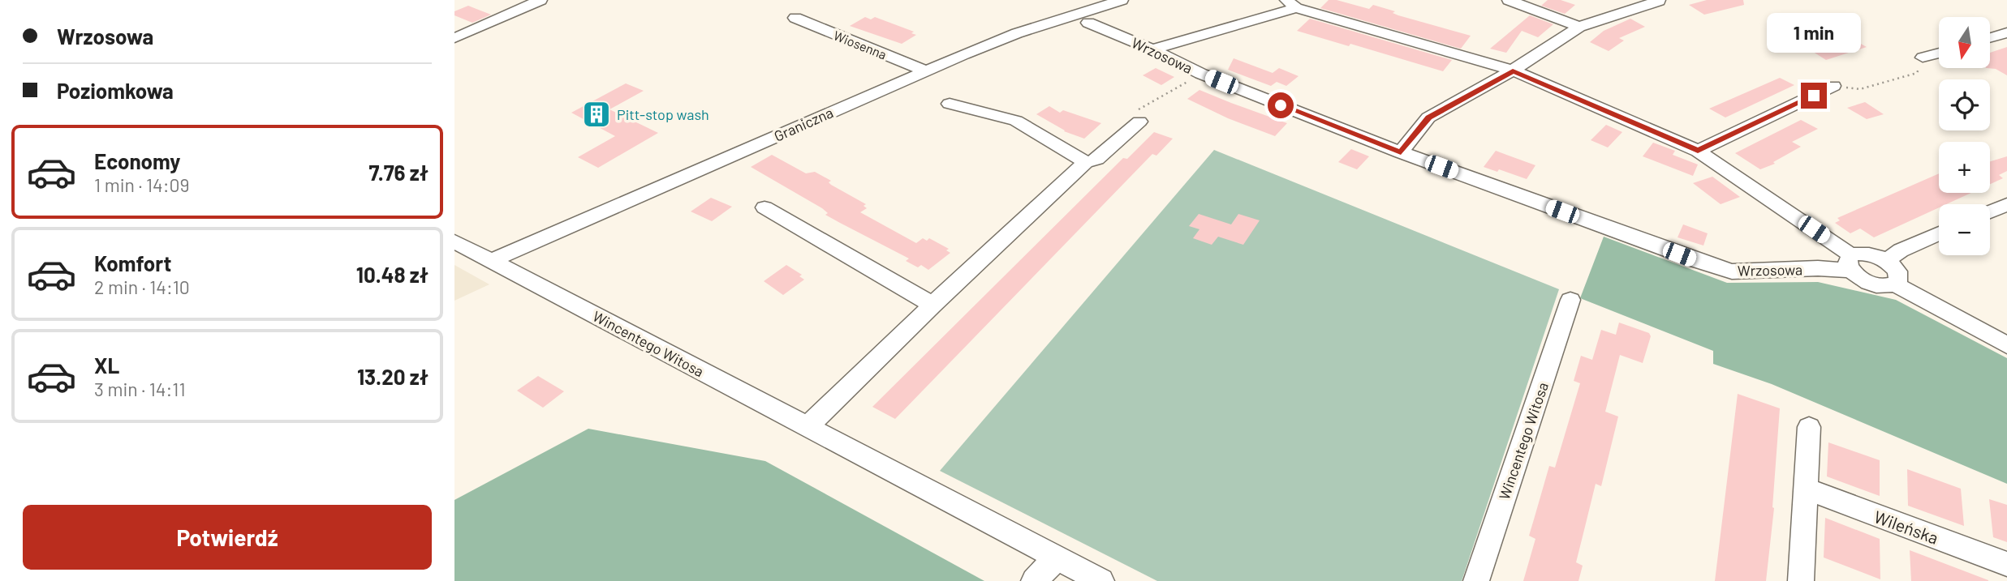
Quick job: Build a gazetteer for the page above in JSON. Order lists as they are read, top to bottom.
{
  "streets": {
    "street": [
      "Wiosenna",
      "Wrzosowa",
      "Graniczna",
      "Wincentego Witosa",
      "Wileńska"
    ]
  },
  "crossings": [
    ["Wiosenna", "Graniczna"],
    ["Graniczna", "Wincentego Witosa"]
  ],
  "places": {
    "building": ["Pitt-stop wash"]
  },
  "north": "bottom",
  "page": {
    "banner": ["Wrzosowa", "Poziomkowa"],
    "bubble": "1 min",
    "map_buttons": ["+", "−"],
    "list": [
      {
        "name": "Economy",
        "note": "1 min · 14:09",
        "value": "7.76 zł"
      },
      {
        "name": "Komfort",
        "note": "2 min · 14:10",
        "value": "10.48 zł"
      },
      {
        "name": "XL",
        "note": "3 min · 14:11",
        "value": "13.20 zł"
      }
    ],
    "buttons": "Potwierdź"
  }
}
